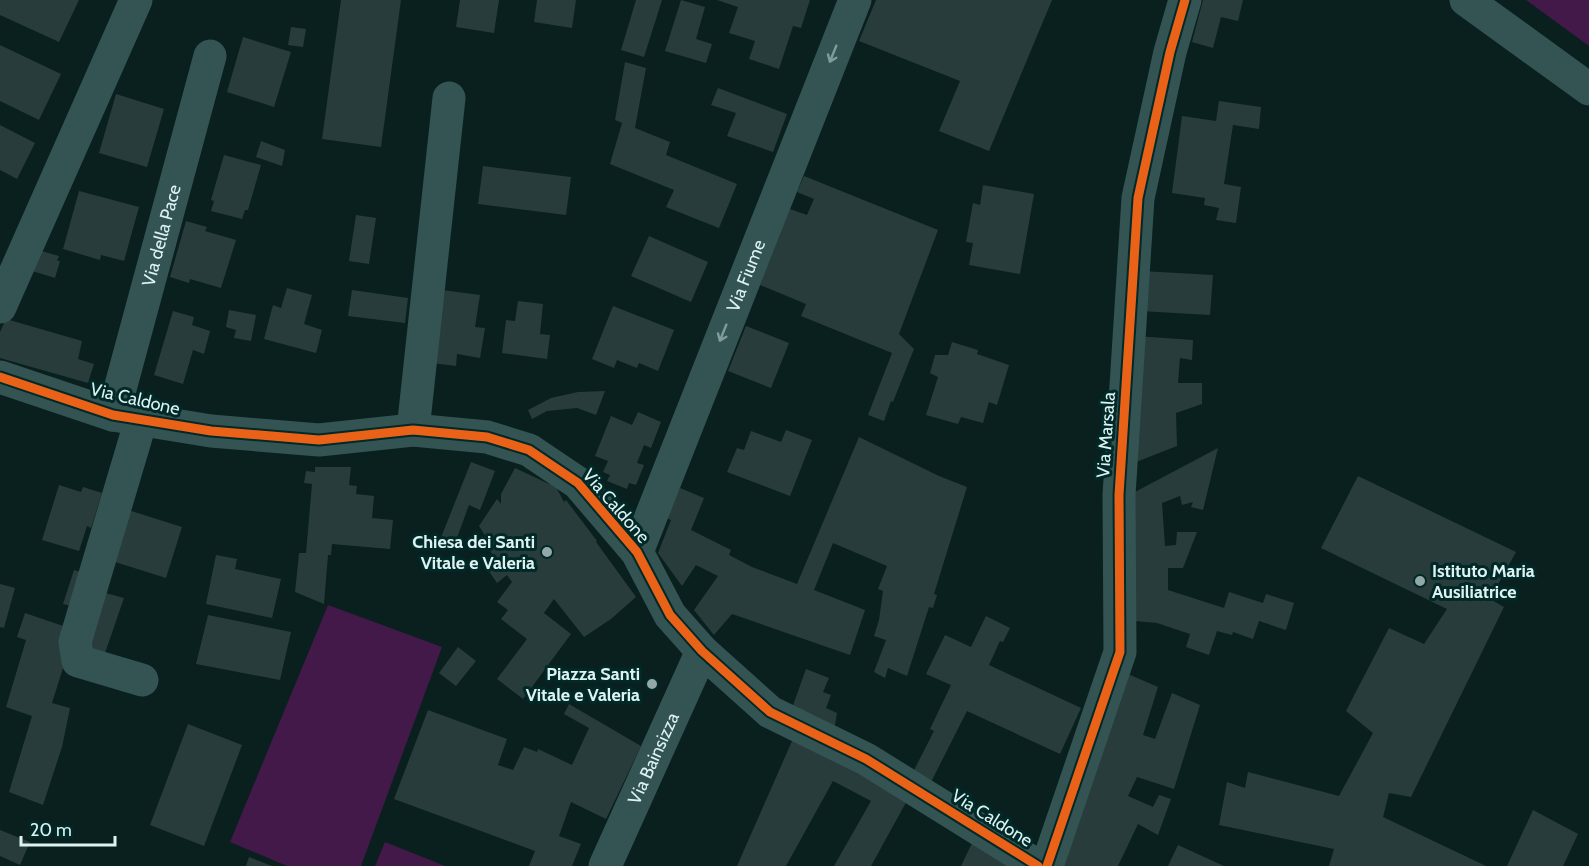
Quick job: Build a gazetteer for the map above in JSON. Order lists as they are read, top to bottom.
{
  "streets": {
    "street": [
      "Via della Pace",
      "Via Fiume",
      "Via Caldone",
      "Via Marsala",
      "Via Bainsizza"
    ]
  },
  "crossings": [
    ["Via della Pace", "Via Caldone"],
    ["Via Fiume", "Via Caldone"],
    ["Via Caldone", "Via Bainsizza"]
  ],
  "one_way": ["Via Fiume"],
  "places": ["Chiesa dei Santi Vitale e Valeria", "Istituto Maria Ausiliatrice", "Piazza Santi Vitale e Valeria"],
  "scale_bar": "20 m"
}
